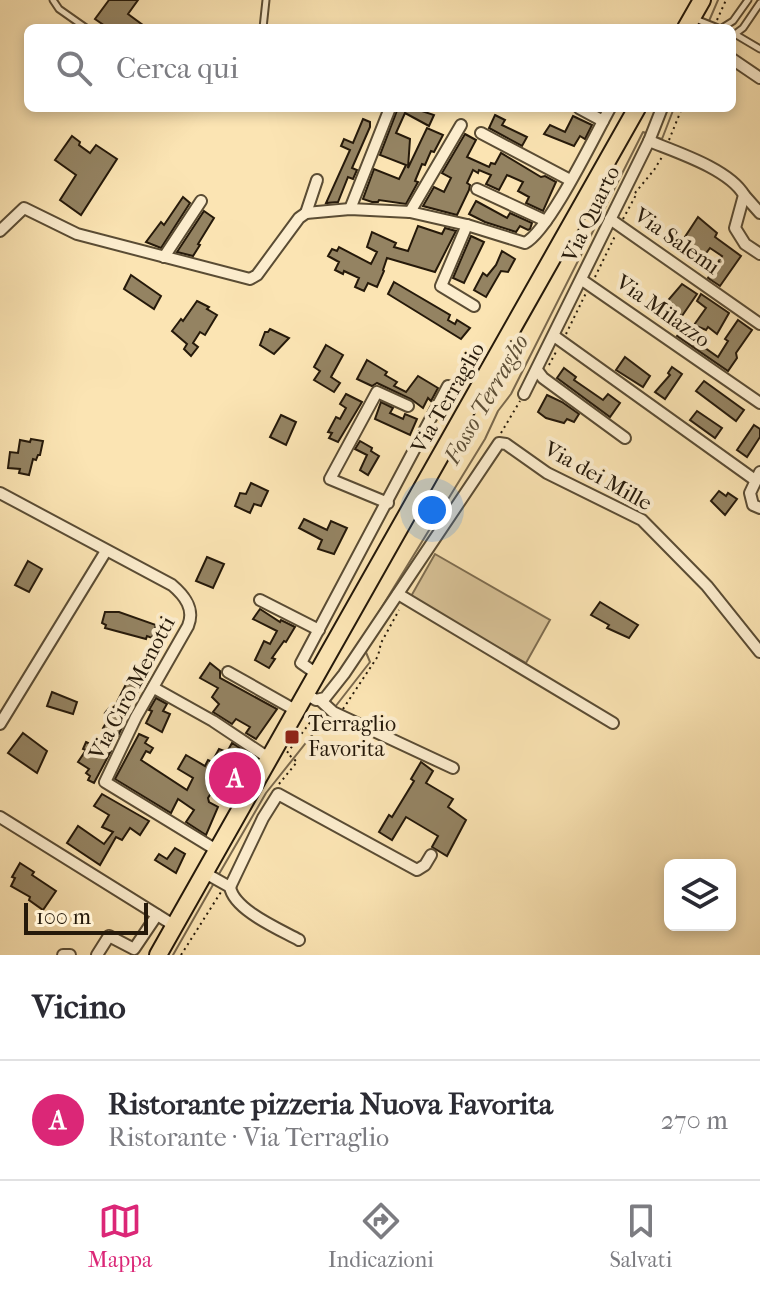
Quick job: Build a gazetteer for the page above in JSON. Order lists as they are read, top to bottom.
{
  "streets": {
    "main road": ["Via Terraglio"],
    "street": [
      "Via Quarto",
      "Via Salemi",
      "Via Milazzo",
      "Via dei Mille",
      "Via Ciro Menotti"
    ]
  },
  "crossings": [
    ["Via Quarto", "Via Salemi"],
    ["Via Quarto", "Via Milazzo"],
    ["Via Terraglio", "Via Ciro Menotti"]
  ],
  "water": ["Fosso Terraglio"],
  "places": {
    "transit": ["Terraglio Favorita"]
  },
  "scale_bar": "100 m",
  "page": {
    "search": "Cerca qui",
    "pins": "A",
    "scale": "100 m",
    "heading": "Vicino",
    "list": [
      {
        "mark": "A",
        "name": "Ristorante pizzeria Nuova Favorita",
        "note": "Ristorante · Via Terraglio",
        "value": "270 m"
      }
    ],
    "nav": ["Mappa", "Indicazioni", "Salvati"]
  }
}
